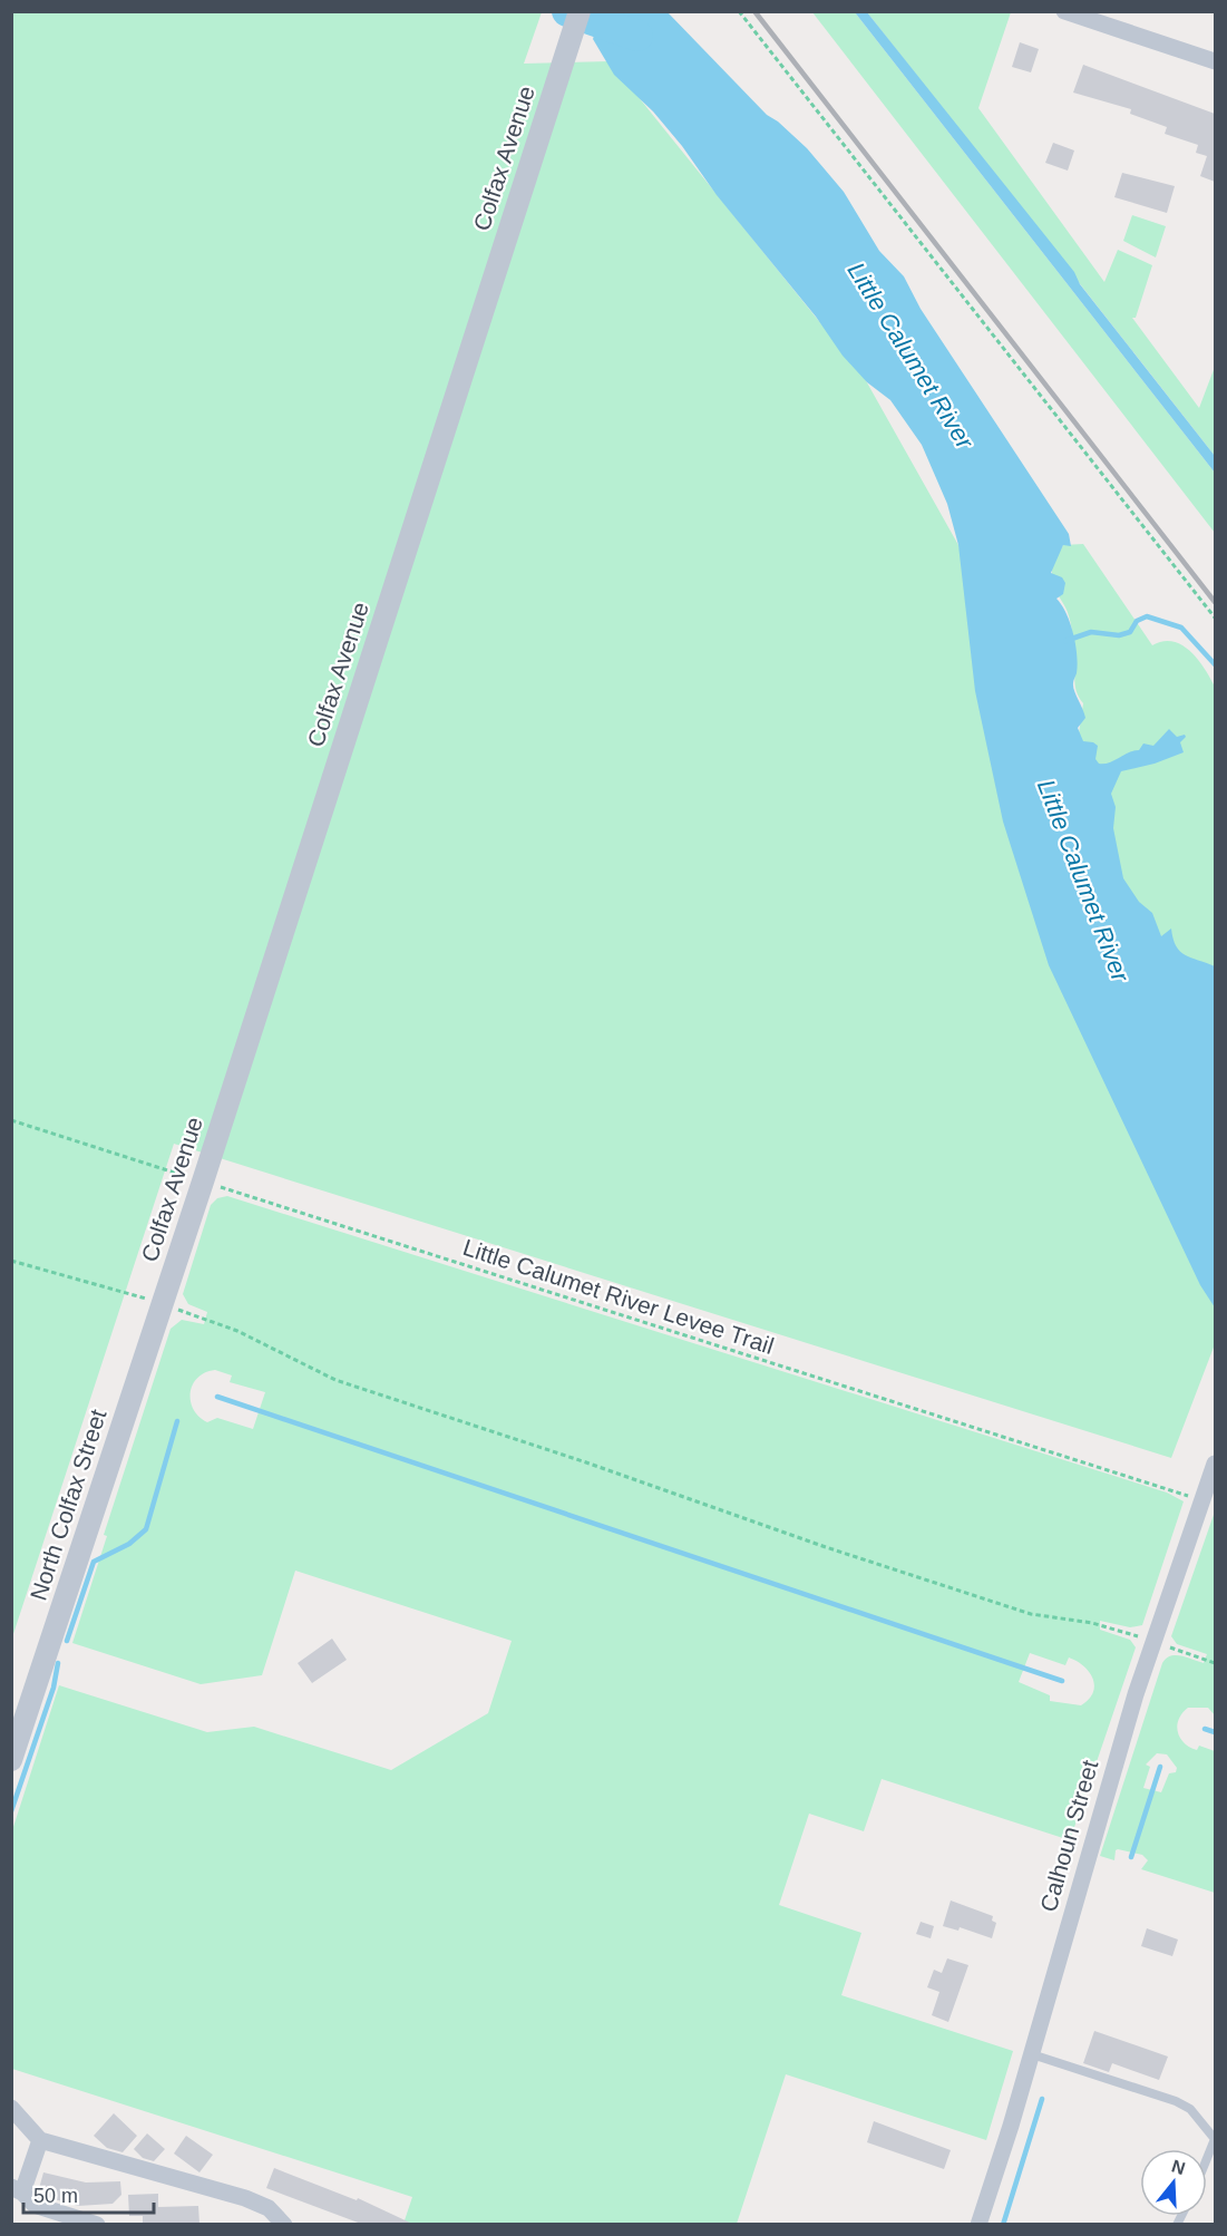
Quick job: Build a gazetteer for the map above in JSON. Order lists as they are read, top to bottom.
{
  "streets": {
    "street": ["Colfax Avenue", "North Colfax Street", "Calhoun Street"],
    "path": ["Little Calumet River Levee Trail"]
  },
  "crossings": [
    ["Colfax Avenue", "Little Calumet River Levee Trail"],
    ["Colfax Avenue", "North Colfax Street"],
    ["Little Calumet River Levee Trail", "Calhoun Street"]
  ],
  "water": ["Little Calumet River"],
  "scale_bar": "50 m",
  "north": "top"
}
